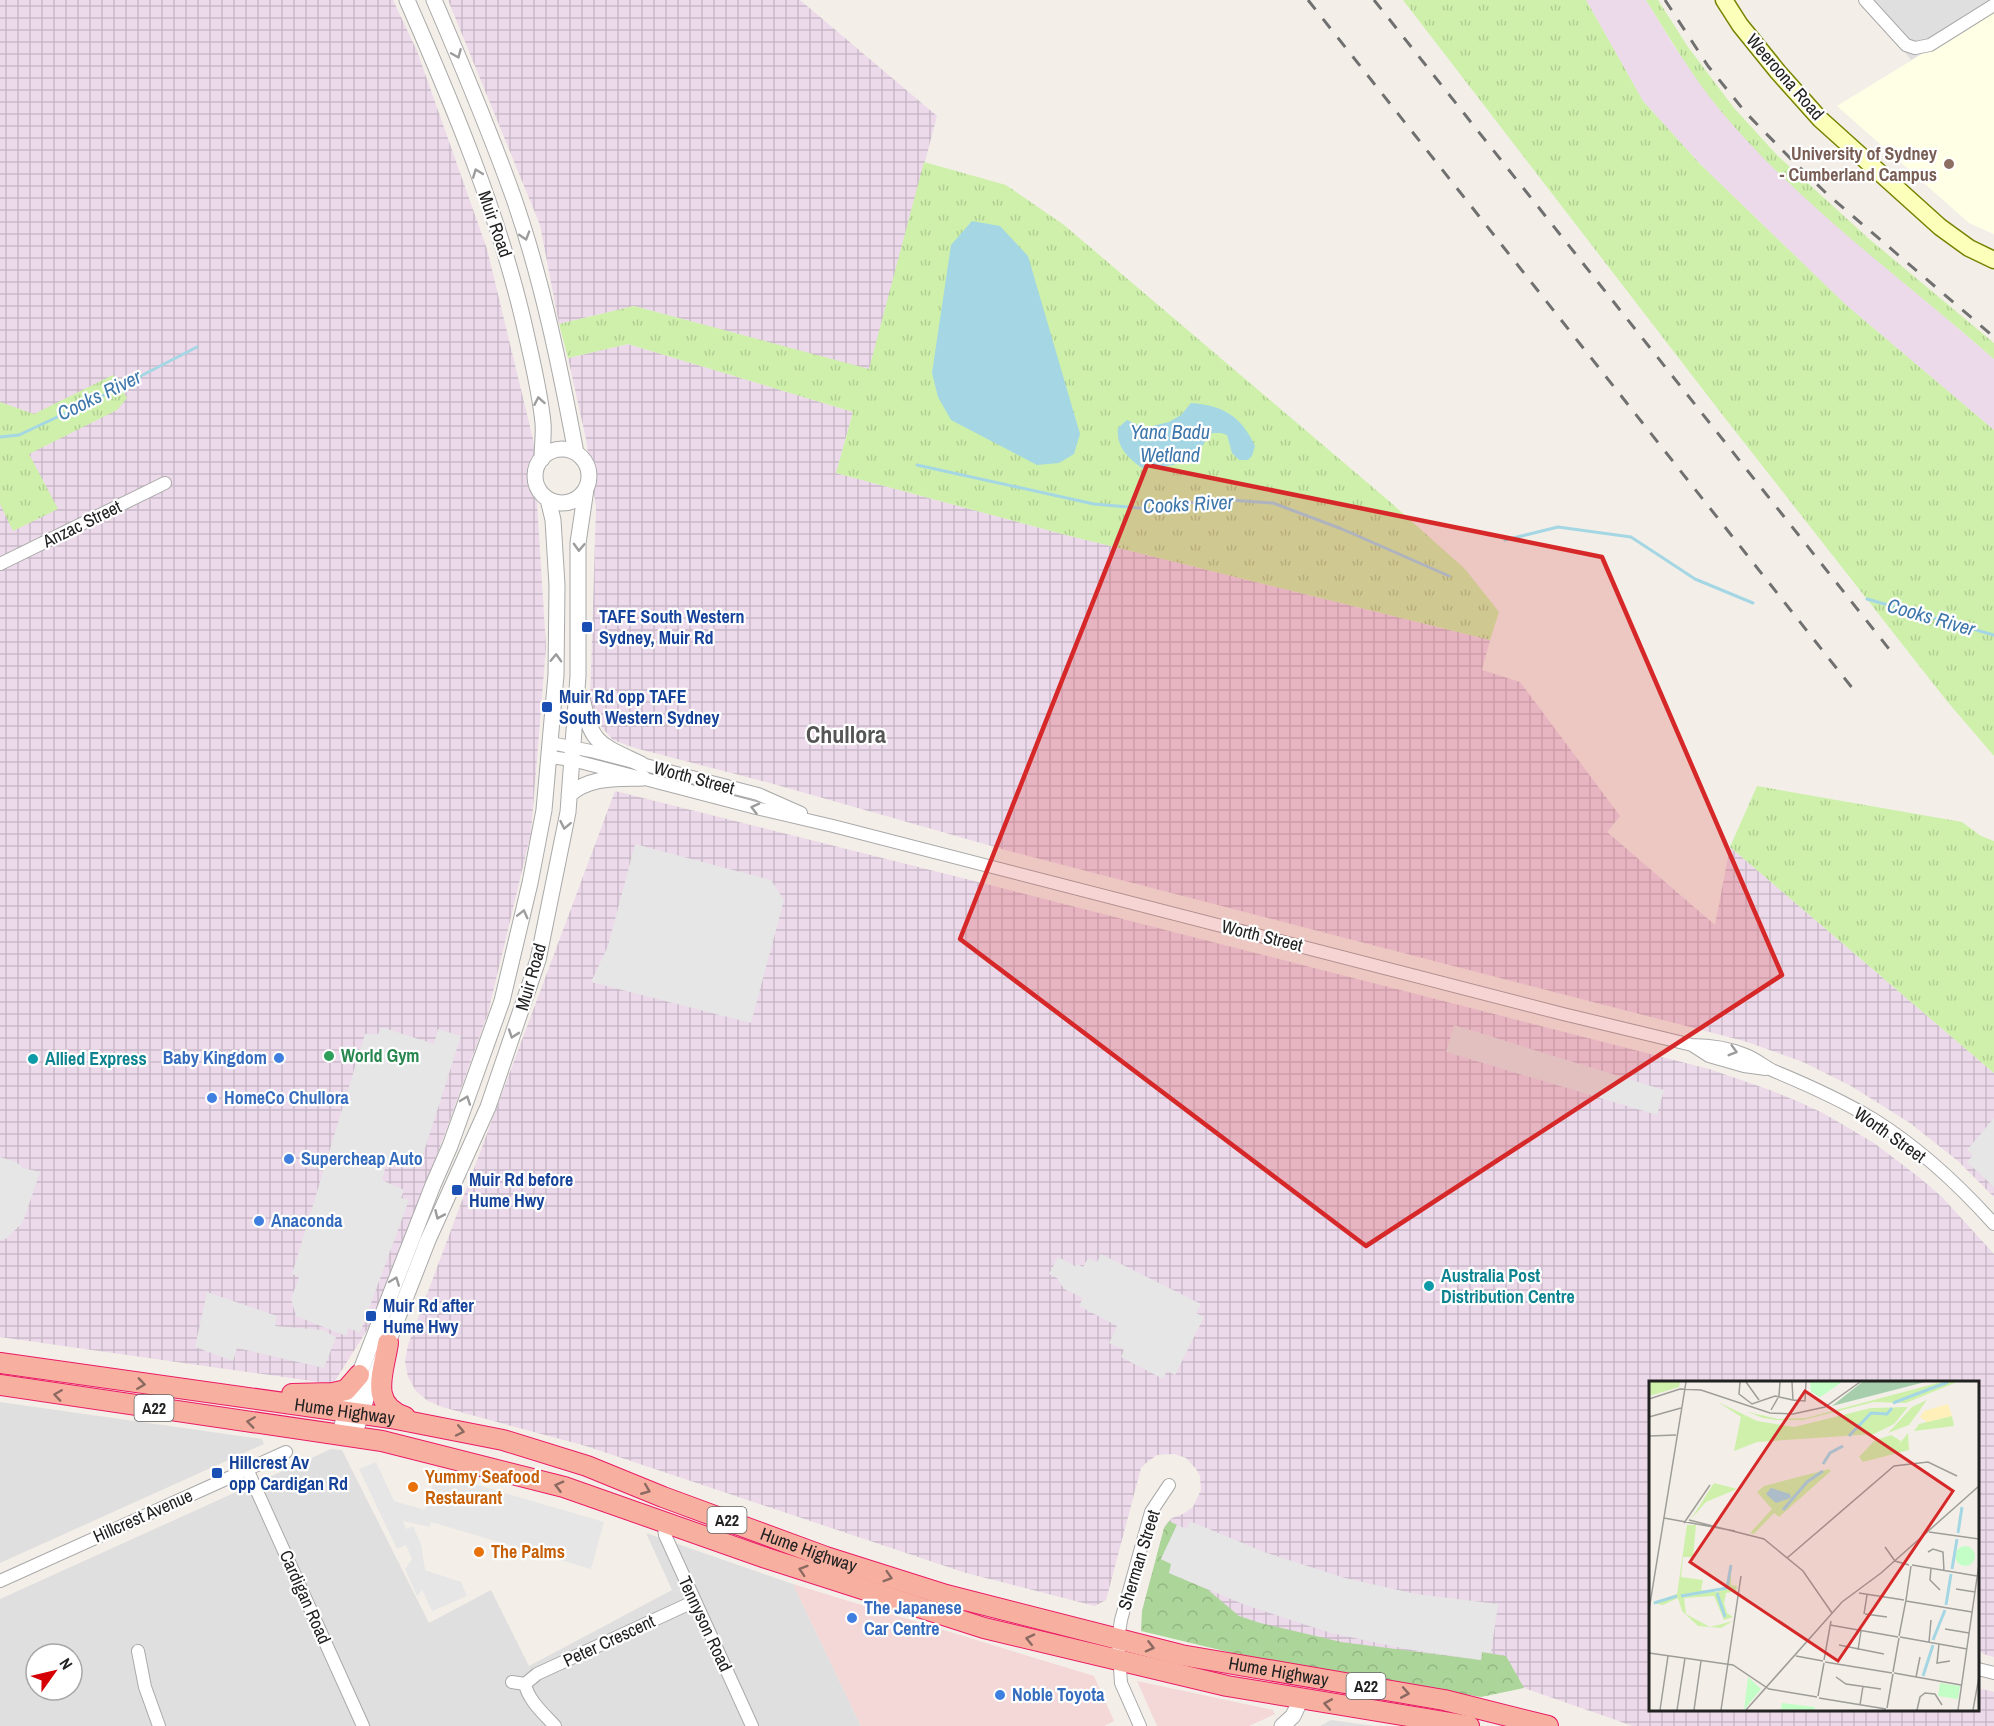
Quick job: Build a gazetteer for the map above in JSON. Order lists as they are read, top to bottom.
{
  "streets": {
    "highway": ["A22", "Hume Highway"],
    "main road": ["Weeroona Road"],
    "street": [
      "Muir Road",
      "Anzac Street",
      "Worth Street",
      "Hillcrest Avenue",
      "Sherman Street",
      "Cardigan Road",
      "Tennyson Road",
      "Peter Crescent"
    ]
  },
  "crossings": [
    ["Muir Road", "Worth Street"],
    ["Muir Road", "Hume Highway"],
    ["Hume Highway", "Sherman Street"],
    ["Hume Highway", "Tennyson Road"],
    ["Hillcrest Avenue", "Cardigan Road"],
    ["Tennyson Road", "Peter Crescent"]
  ],
  "districts": ["Chullora"],
  "water": ["Cooks River", "Yana Badu Wetland"],
  "places": {
    "other": [
      "University of Sydney - Cumberland Campus",
      "World Gym",
      "Baby Kingdom",
      "Allied Express",
      "HomeCo Chullora",
      "Supercheap Auto",
      "Anaconda",
      "Australia Post Distribution Centre",
      "Yummy Seafood Restaurant",
      "The Palms",
      "The Japanese Car Centre",
      "Noble Toyota"
    ],
    "transit": [
      "TAFE South Western Sydney, Muir Rd",
      "Muir Rd opp TAFE South Western Sydney",
      "Muir Rd before Hume Hwy",
      "Muir Rd after Hume Hwy",
      "Hillcrest Av opp Cardigan Rd"
    ]
  },
  "north": "top right"
}
